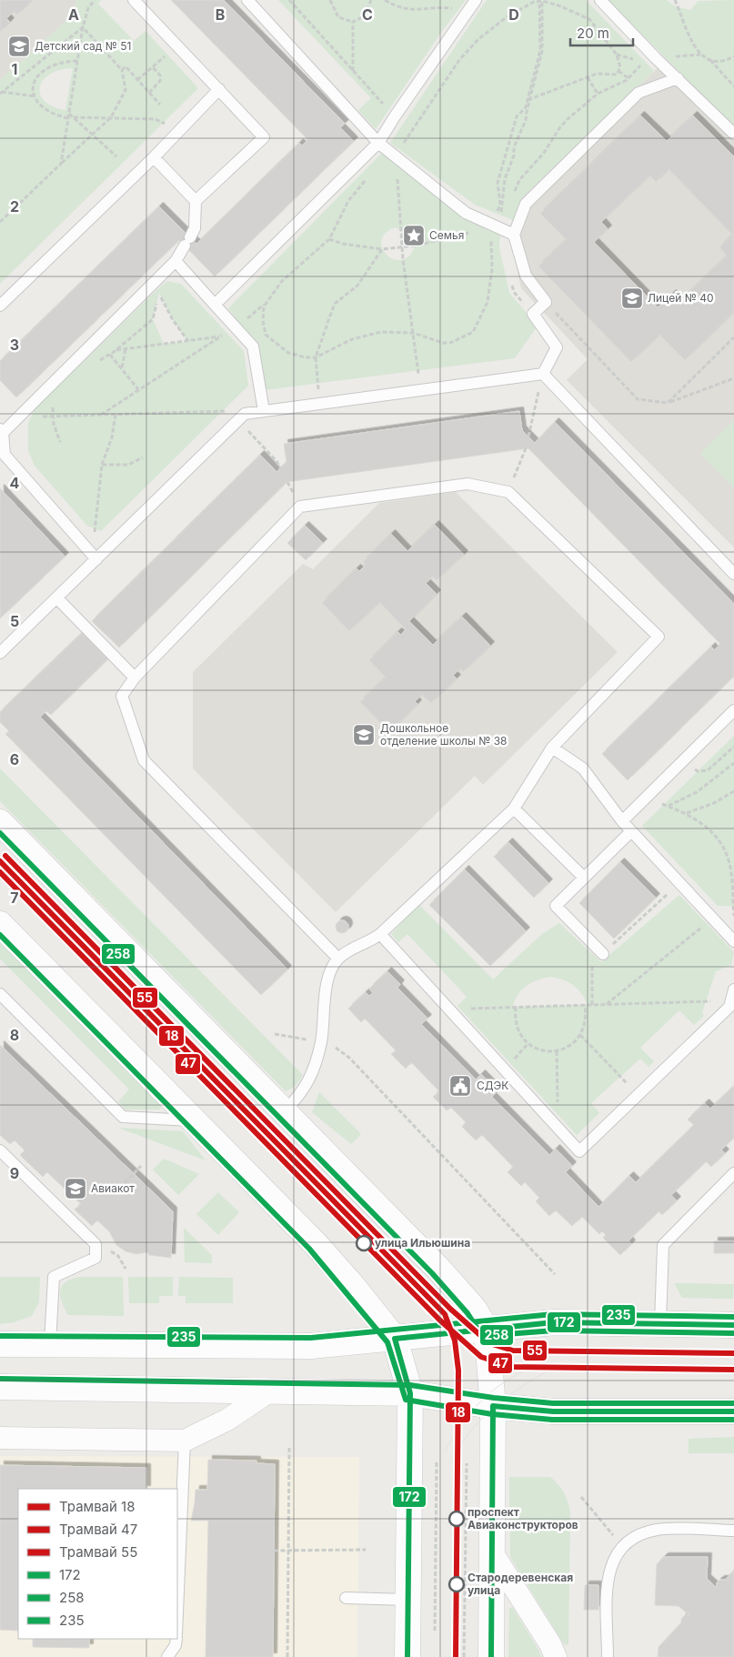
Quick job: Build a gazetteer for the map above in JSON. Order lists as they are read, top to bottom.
{
  "places": {
    "school or university": [
      "Детский сад № 51",
      "Лицей № 40",
      "Дошкольное отделение школы № 38",
      "Авиакот"
    ],
    "place": ["Семья"],
    "public building": ["СДЭК"],
    "other": ["улица Ильюшина", "проспект Авиаконструкторов", "Стародеревенская улица"]
  },
  "lines": [
    "transit line 258",
    "tram line 55",
    "tram line 18",
    "tram line 47",
    "transit line 235",
    "transit line 172"
  ],
  "legend": [
    "Трамвай 18",
    "Трамвай 47",
    "Трамвай 55",
    "172",
    "258",
    "235"
  ],
  "scale_bar": "20 m",
  "grid": {
    "columns": [
      "A",
      "B",
      "C",
      "D"
    ],
    "rows": [
      "1",
      "2",
      "3",
      "4",
      "5",
      "6",
      "7",
      "8",
      "9"
    ]
  }
}
